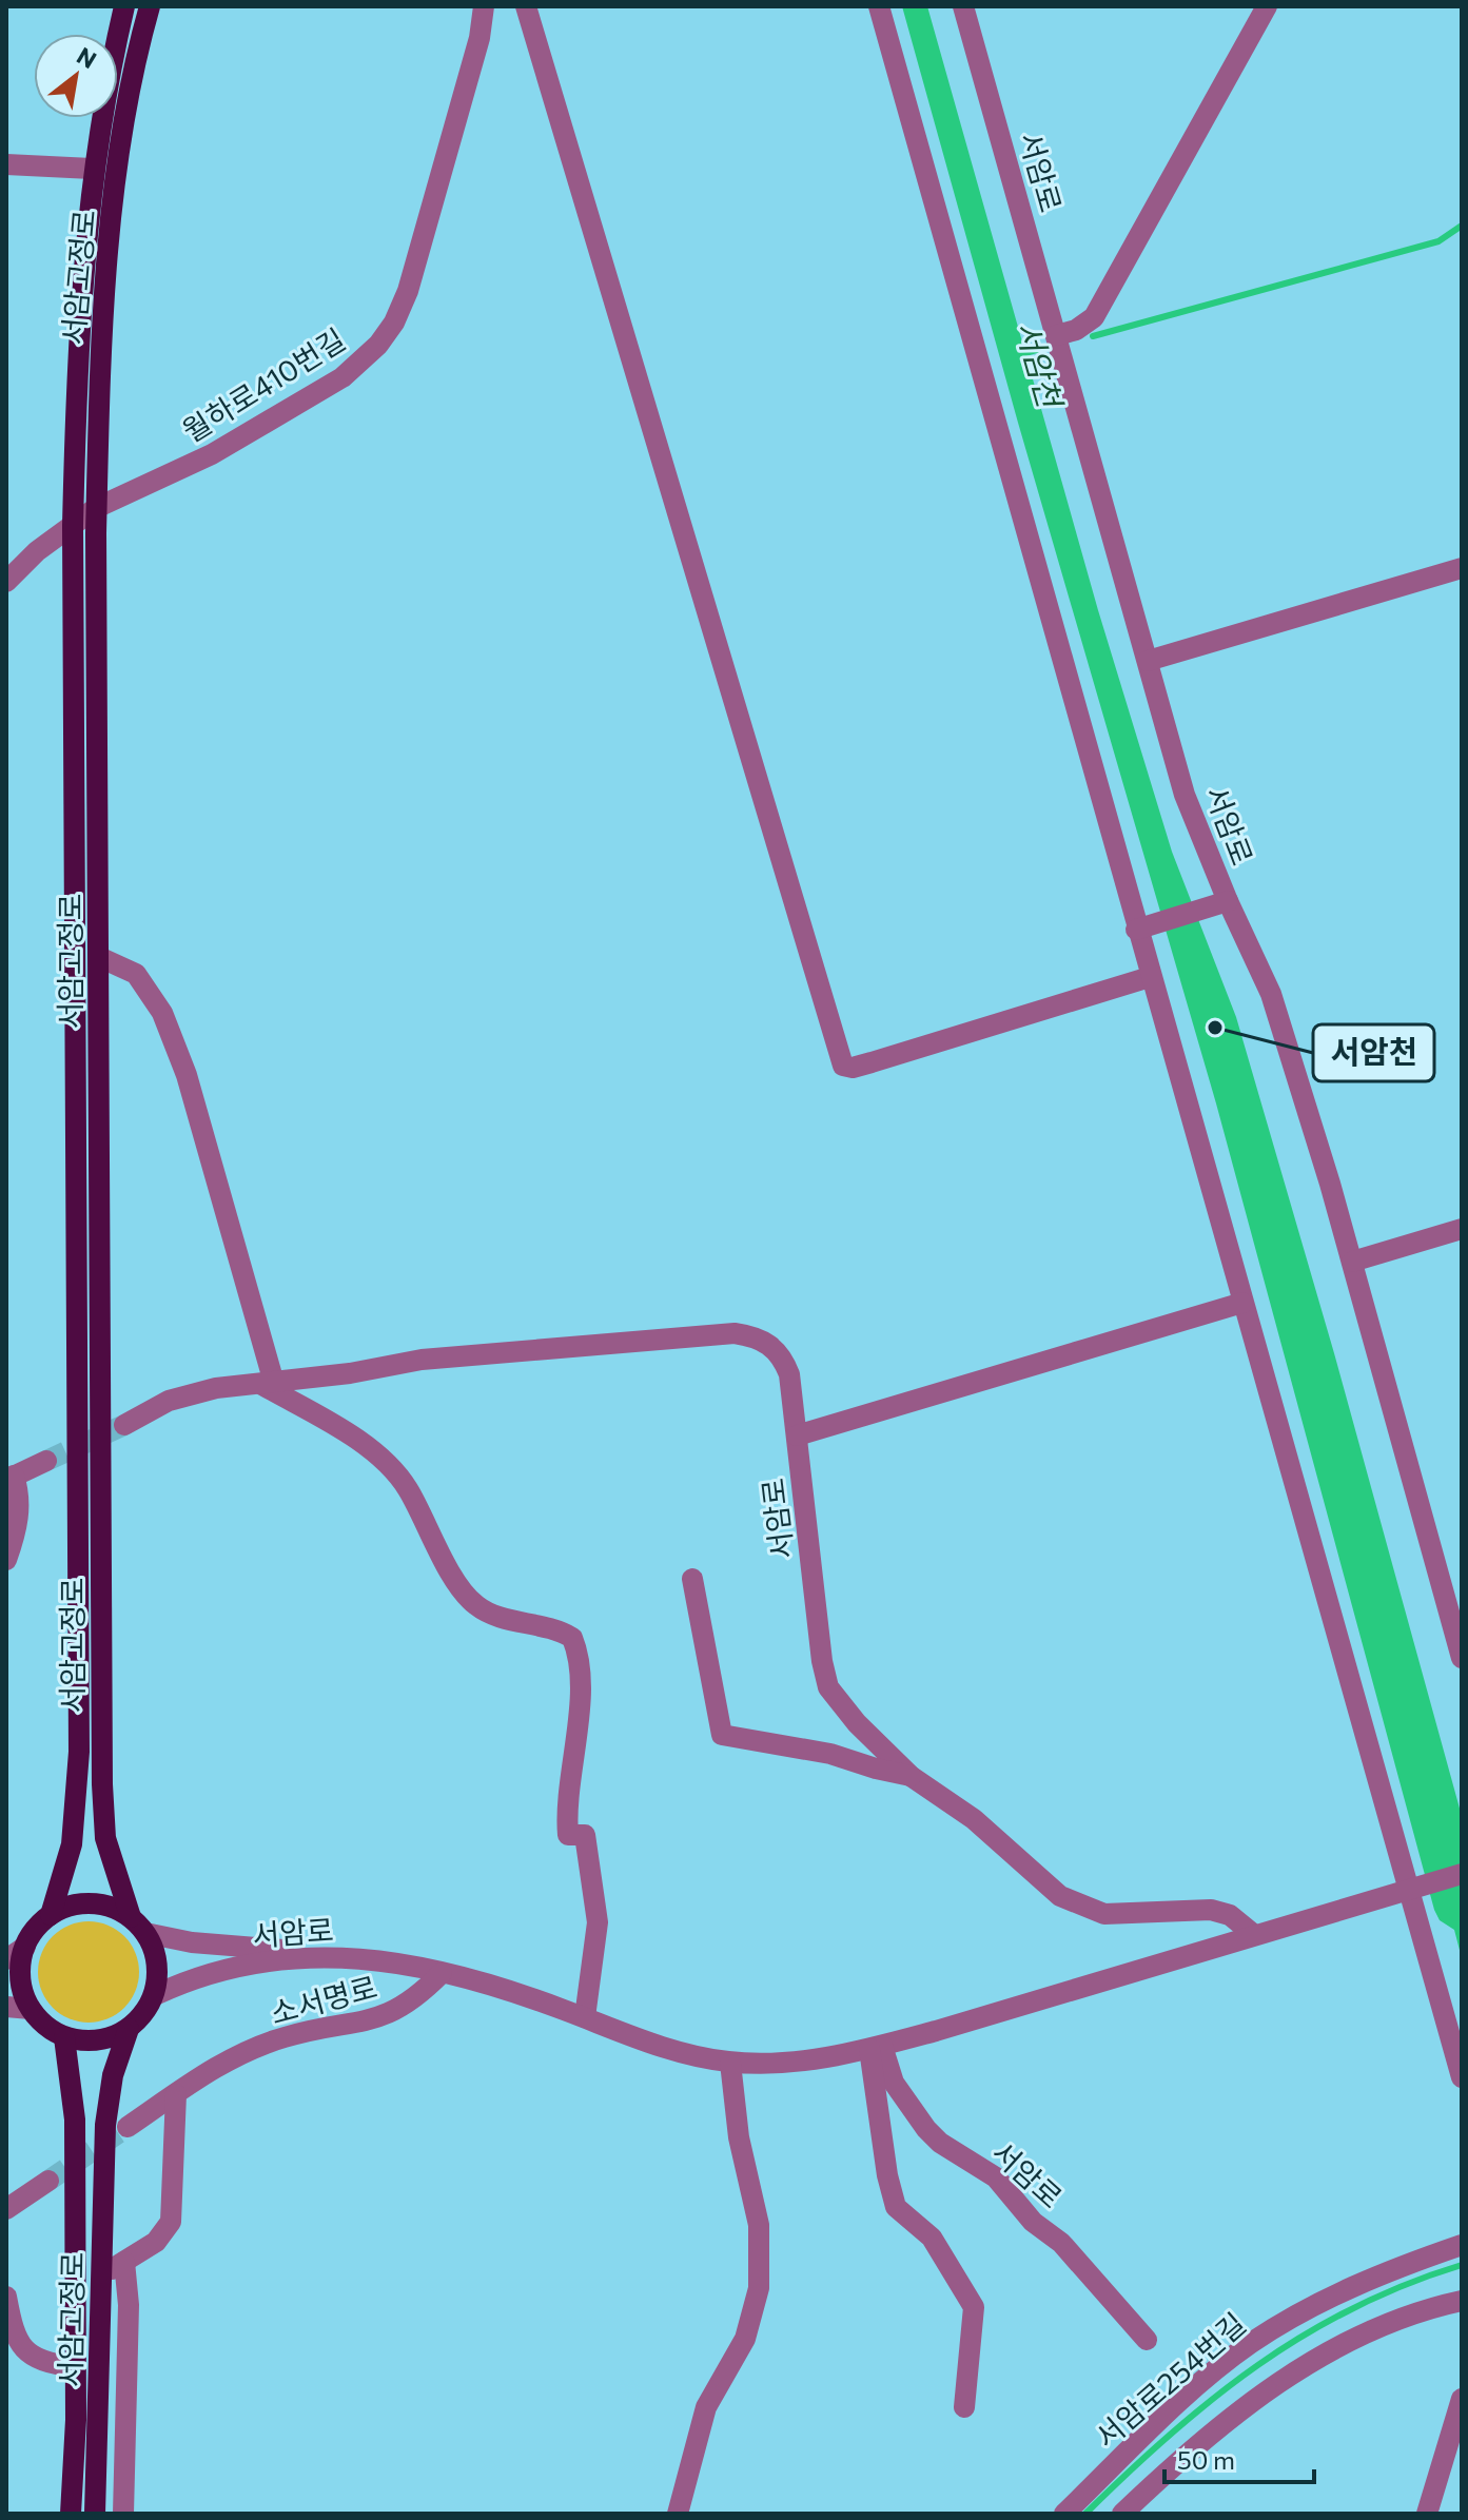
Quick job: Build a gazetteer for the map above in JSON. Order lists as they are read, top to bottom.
{
  "streets": {
    "main road": ["서암고정로"],
    "street": [
      "서암로",
      "월하로410번길",
      "소서명로",
      "서암로254번길"
    ]
  },
  "crossings": [
    ["서암로", "서암고정로"],
    ["서암로", "소서명로"],
    ["서암고정로", "월하로410번길"]
  ],
  "water": ["서암천"],
  "places": ["서암천"],
  "scale_bar": "50 m",
  "north": "top right"
}
